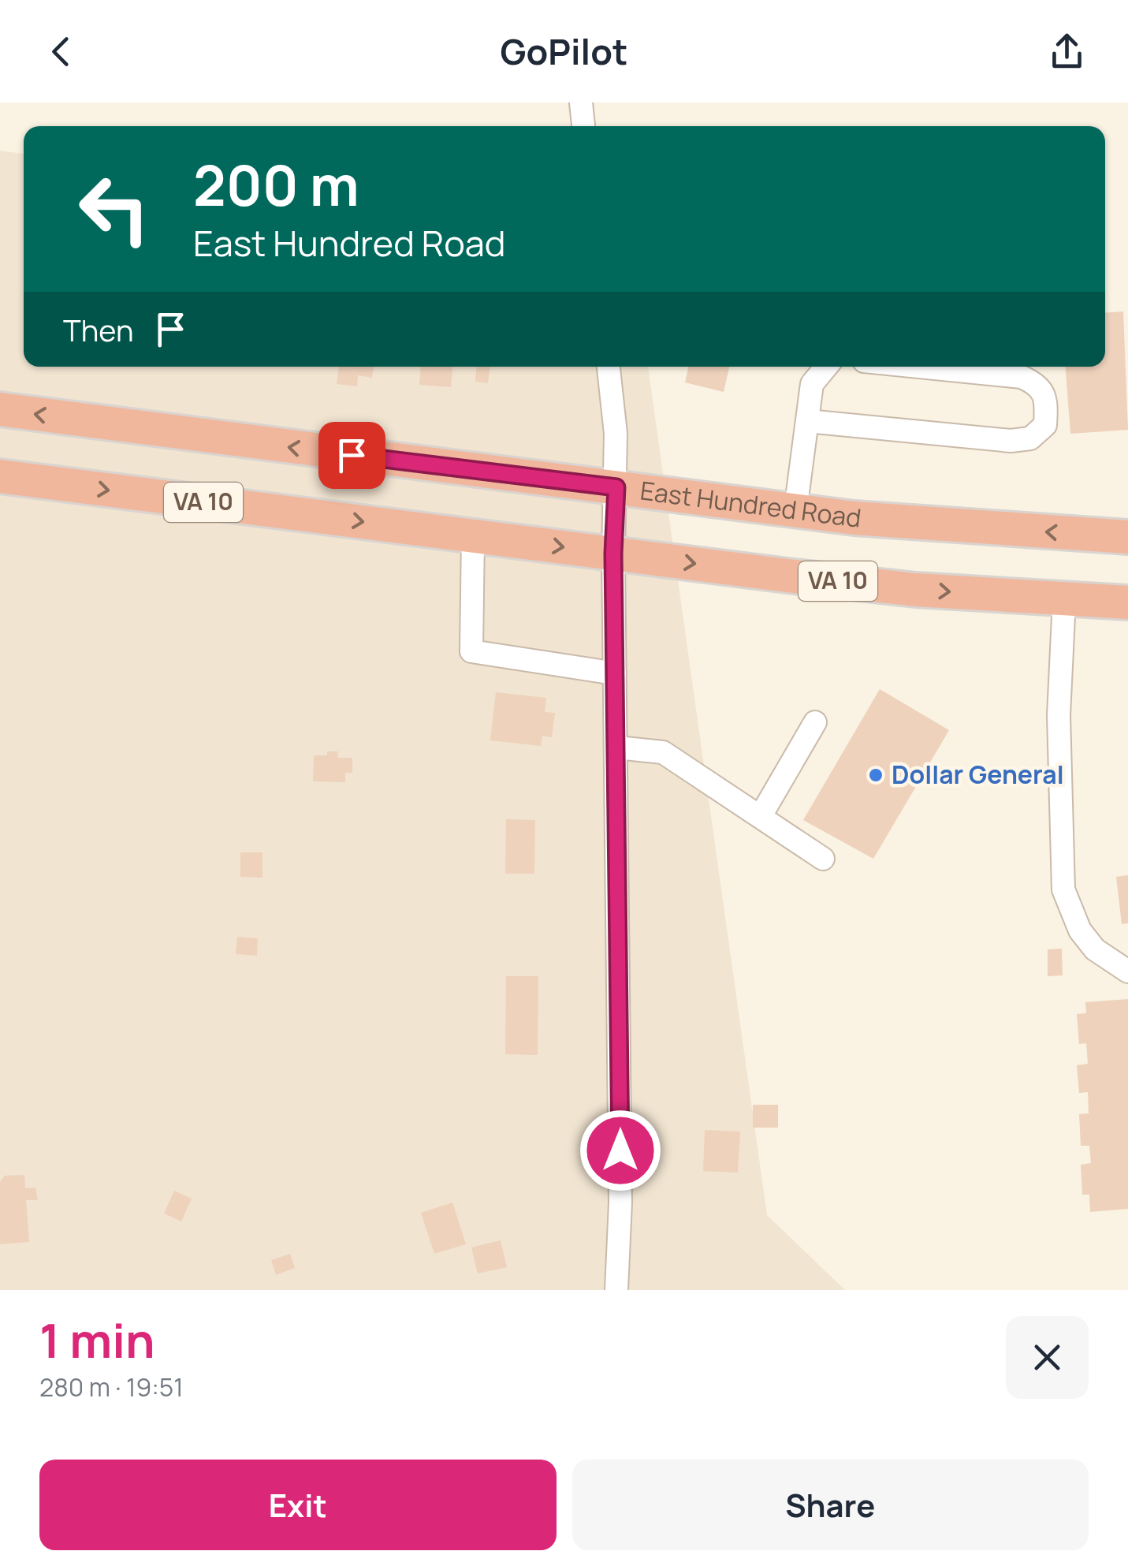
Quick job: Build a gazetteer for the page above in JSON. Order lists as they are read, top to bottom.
{
  "streets": {
    "highway": ["VA 10", "East Hundred Road"]
  },
  "places": ["Dollar General"],
  "page": {
    "header": "GoPilot",
    "turn": ["200 m", "East Hundred Road"],
    "then": "Then",
    "heading": ["1 min", "280 m · 19:51"],
    "buttons": ["Exit", "Share"]
  }
}
